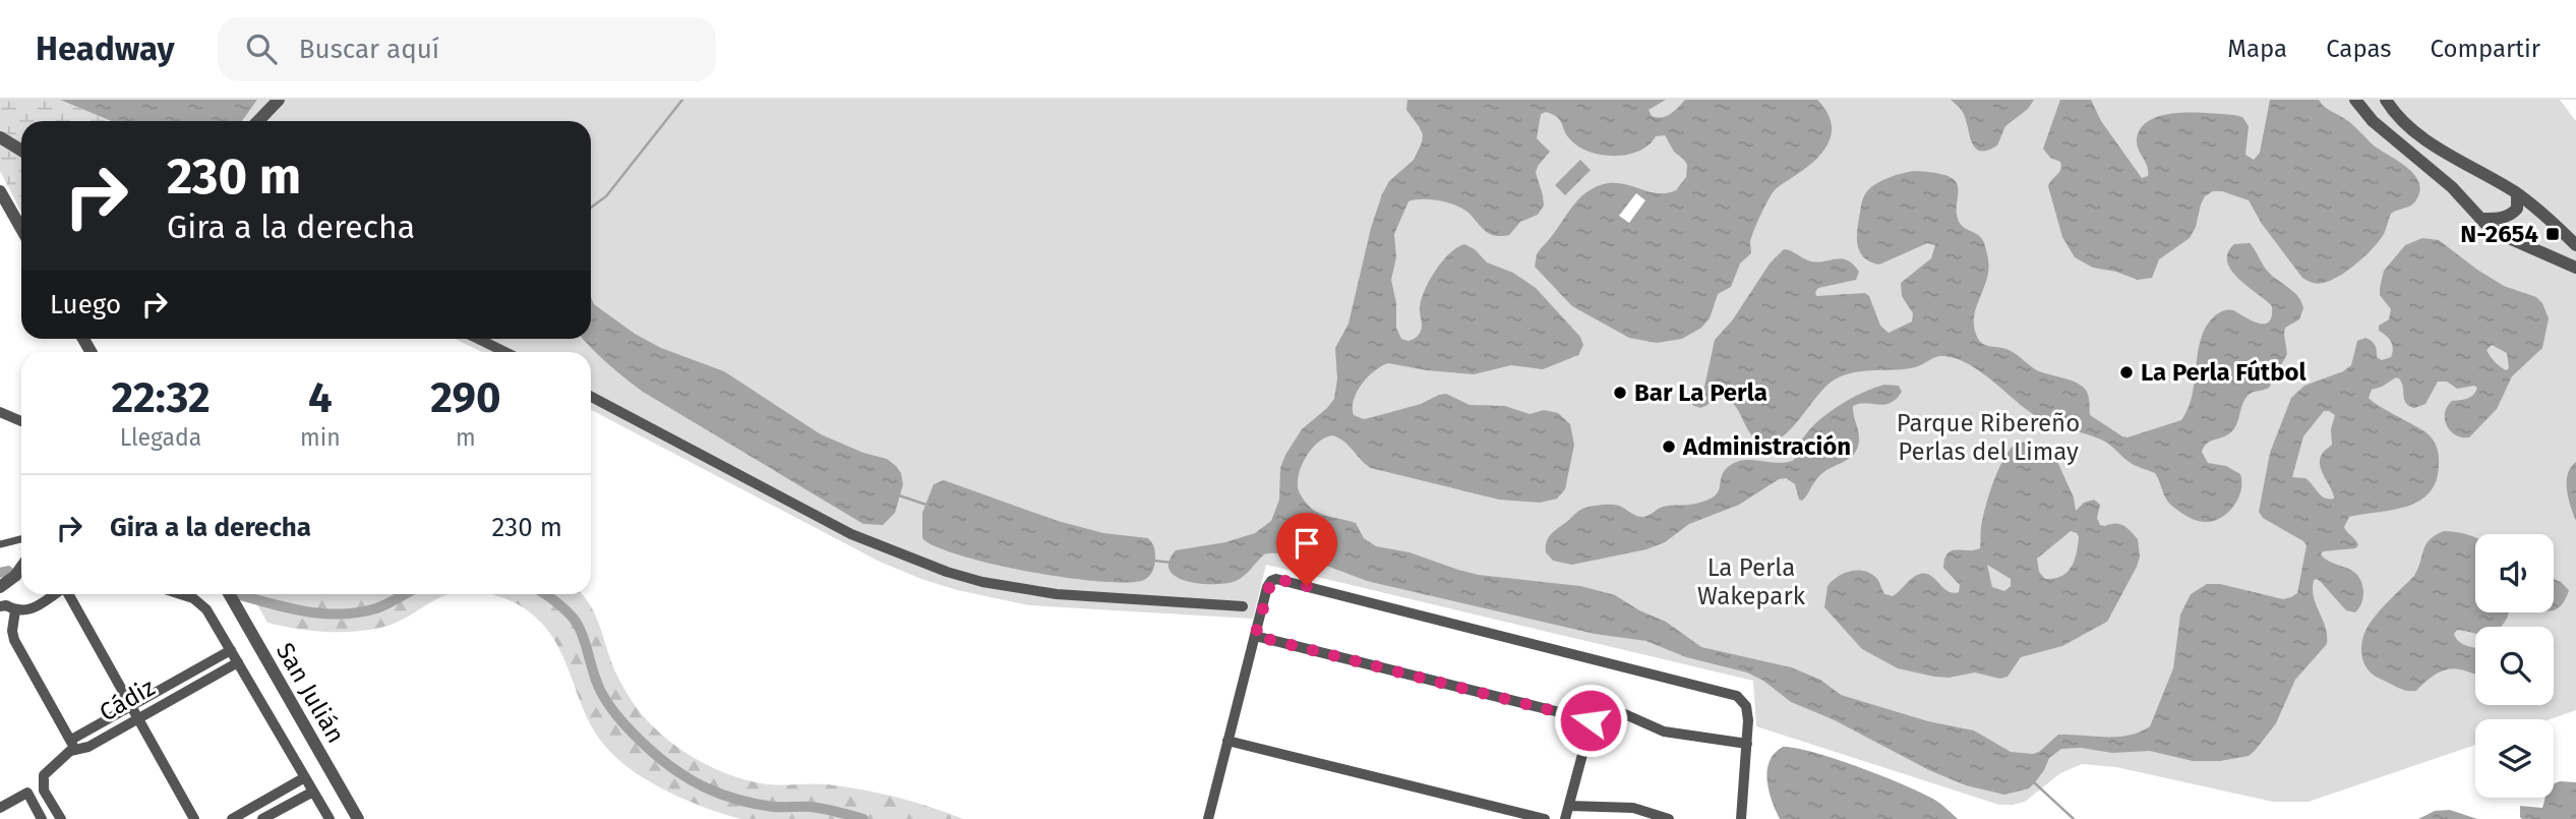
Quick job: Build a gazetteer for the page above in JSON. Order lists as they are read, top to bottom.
{
  "streets": {
    "street": ["San Julián", "Cádiz"]
  },
  "parks": ["Parque Ribereño Perlas del Limay", "La Perla Wakepark"],
  "places": {
    "transit": ["N-2654"],
    "other": ["La Perla Fútbol", "Bar La Perla", "Administración"]
  },
  "page": {
    "header": "Headway",
    "search": "Buscar aquí",
    "nav": ["Mapa", "Capas", "Compartir"],
    "turn": ["230 m", "Gira a la derecha"],
    "then": "Luego",
    "eta": [
      "22:32",
      "Llegada",
      "4",
      "min",
      "290",
      "m"
    ],
    "list": [
      {
        "name": "Gira a la derecha",
        "value": "230 m"
      }
    ]
  }
}
